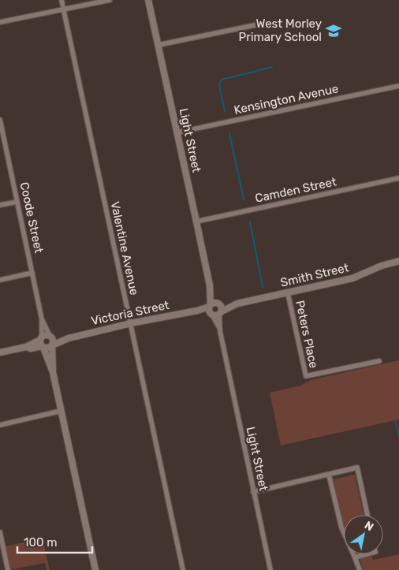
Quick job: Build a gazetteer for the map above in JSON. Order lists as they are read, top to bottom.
{
  "streets": {
    "street": [
      "Kensington Avenue",
      "Light Street",
      "Camden Street",
      "Coode Street",
      "Valentine Avenue",
      "Smith Street",
      "Victoria Street",
      "Peters Place"
    ]
  },
  "crossings": [
    ["Kensington Avenue", "Light Street"],
    ["Light Street", "Camden Street"],
    ["Light Street", "Smith Street"],
    ["Light Street", "Victoria Street"],
    ["Coode Street", "Victoria Street"],
    ["Valentine Avenue", "Victoria Street"],
    ["Smith Street", "Victoria Street"],
    ["Smith Street", "Peters Place"]
  ],
  "places": {
    "school or university": ["West Morley Primary School"]
  },
  "scale_bar": "100 m",
  "north": "top right"
}
